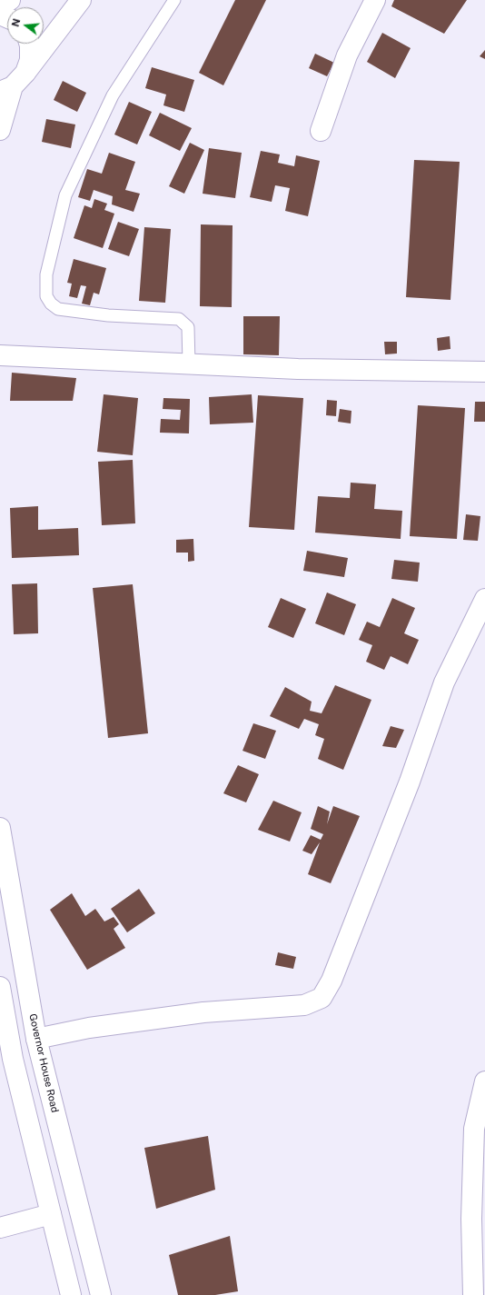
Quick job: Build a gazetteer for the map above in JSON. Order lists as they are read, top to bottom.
{
  "streets": {
    "street": ["Governor House Road"]
  },
  "north": "left"
}
